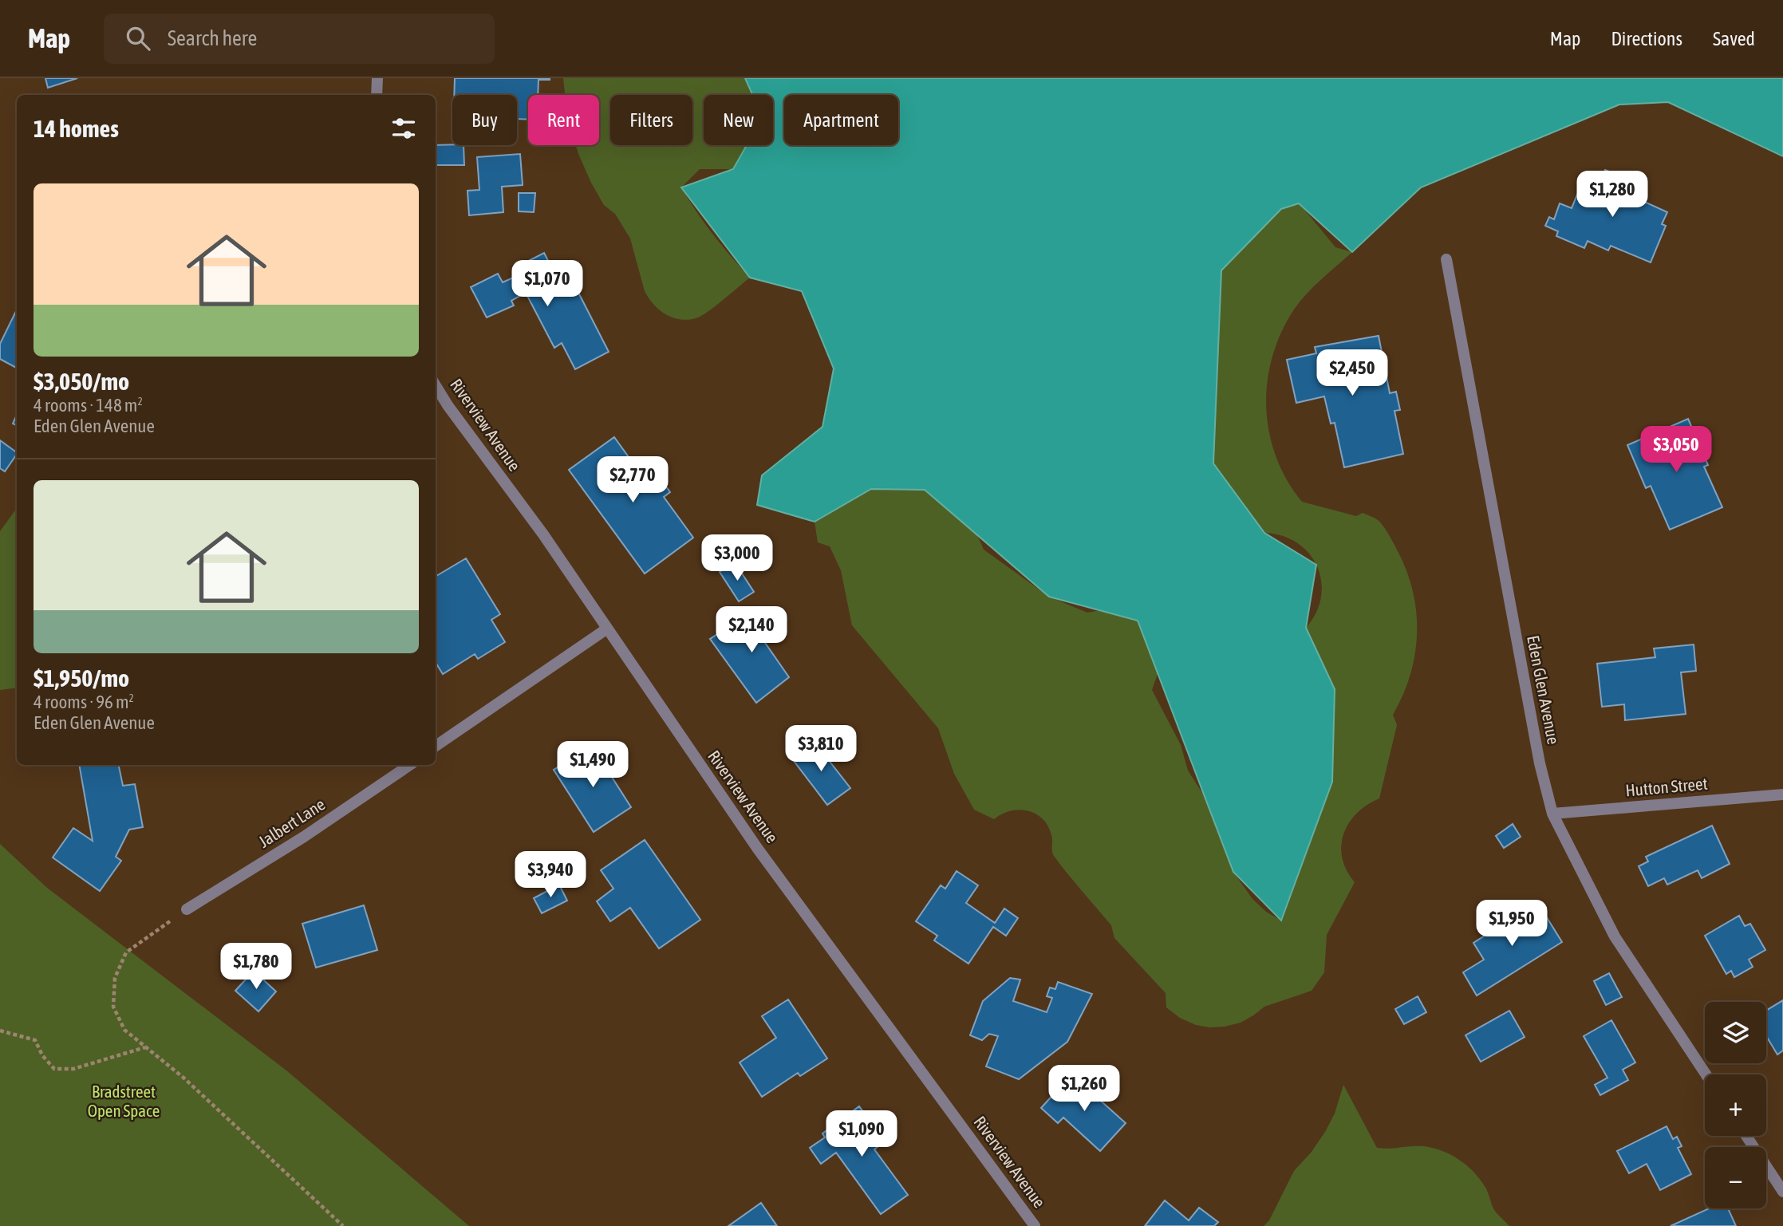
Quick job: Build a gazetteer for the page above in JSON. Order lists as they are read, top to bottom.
{
  "streets": {
    "street": [
      "Riverview Avenue",
      "Eden Glen Avenue",
      "Hutton Street",
      "Jalbert Lane"
    ]
  },
  "crossings": [
    ["Eden Glen Avenue", "Hutton Street"]
  ],
  "parks": ["Bradstreet Open Space"],
  "page": {
    "header": "Map",
    "search": "Search here",
    "nav": ["Map", "Directions", "Saved"],
    "chip": [
      "Buy",
      "Rent",
      "Filters",
      "New",
      "Apartment"
    ],
    "heading": "14 homes",
    "list": [
      {
        "name": "$3,050/mo",
        "note": "4 rooms · 148 m² · Eden Glen Avenue"
      },
      {
        "name": "$1,950/mo",
        "note": "4 rooms · 96 m² · Eden Glen Avenue"
      }
    ],
    "price": [
      "$1,280",
      "$1,070",
      "$2,450",
      "$3,050",
      "$2,770",
      "$3,000",
      "$2,140",
      "$3,810",
      "$1,490",
      "$3,940",
      "$1,950",
      "$1,780",
      "$1,260",
      "$1,090"
    ],
    "map_buttons": ["+", "−"]
  }
}
